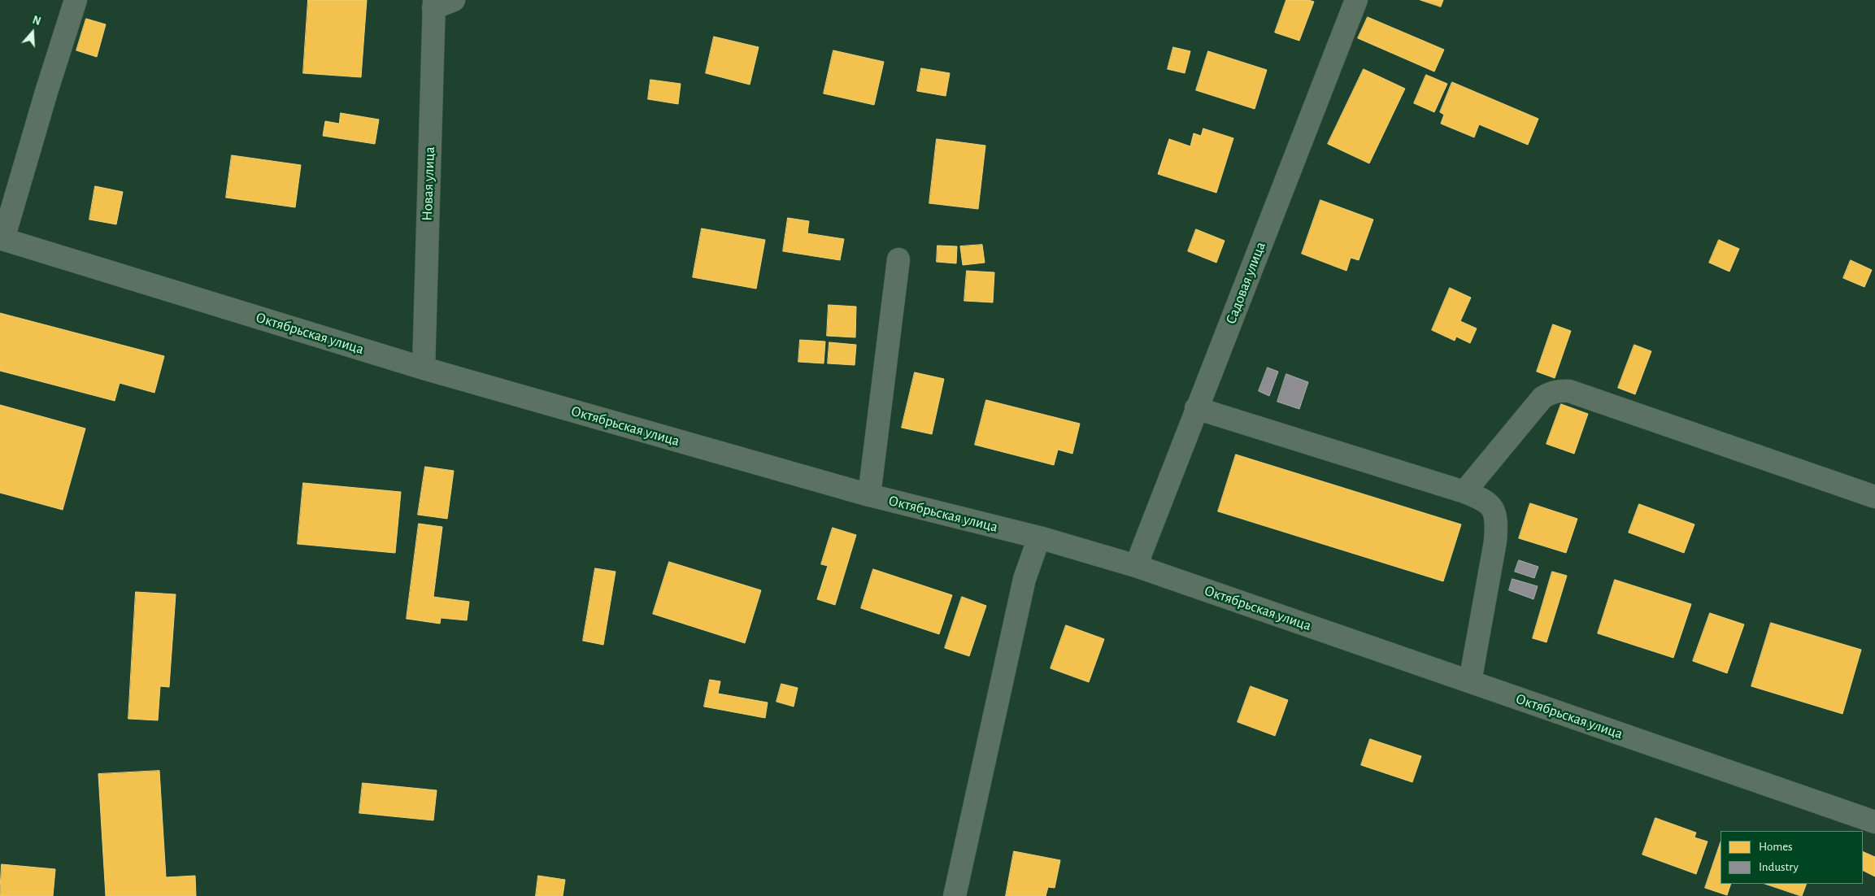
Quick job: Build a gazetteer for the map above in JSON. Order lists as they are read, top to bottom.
{
  "streets": {
    "street": ["Новая улица", "Садовая улица", "Октябрьская улица"]
  },
  "crossings": [
    ["Новая улица", "Октябрьская улица"],
    ["Садовая улица", "Октябрьская улица"]
  ],
  "legend": ["Homes", "Industry"],
  "north": "top"
}
